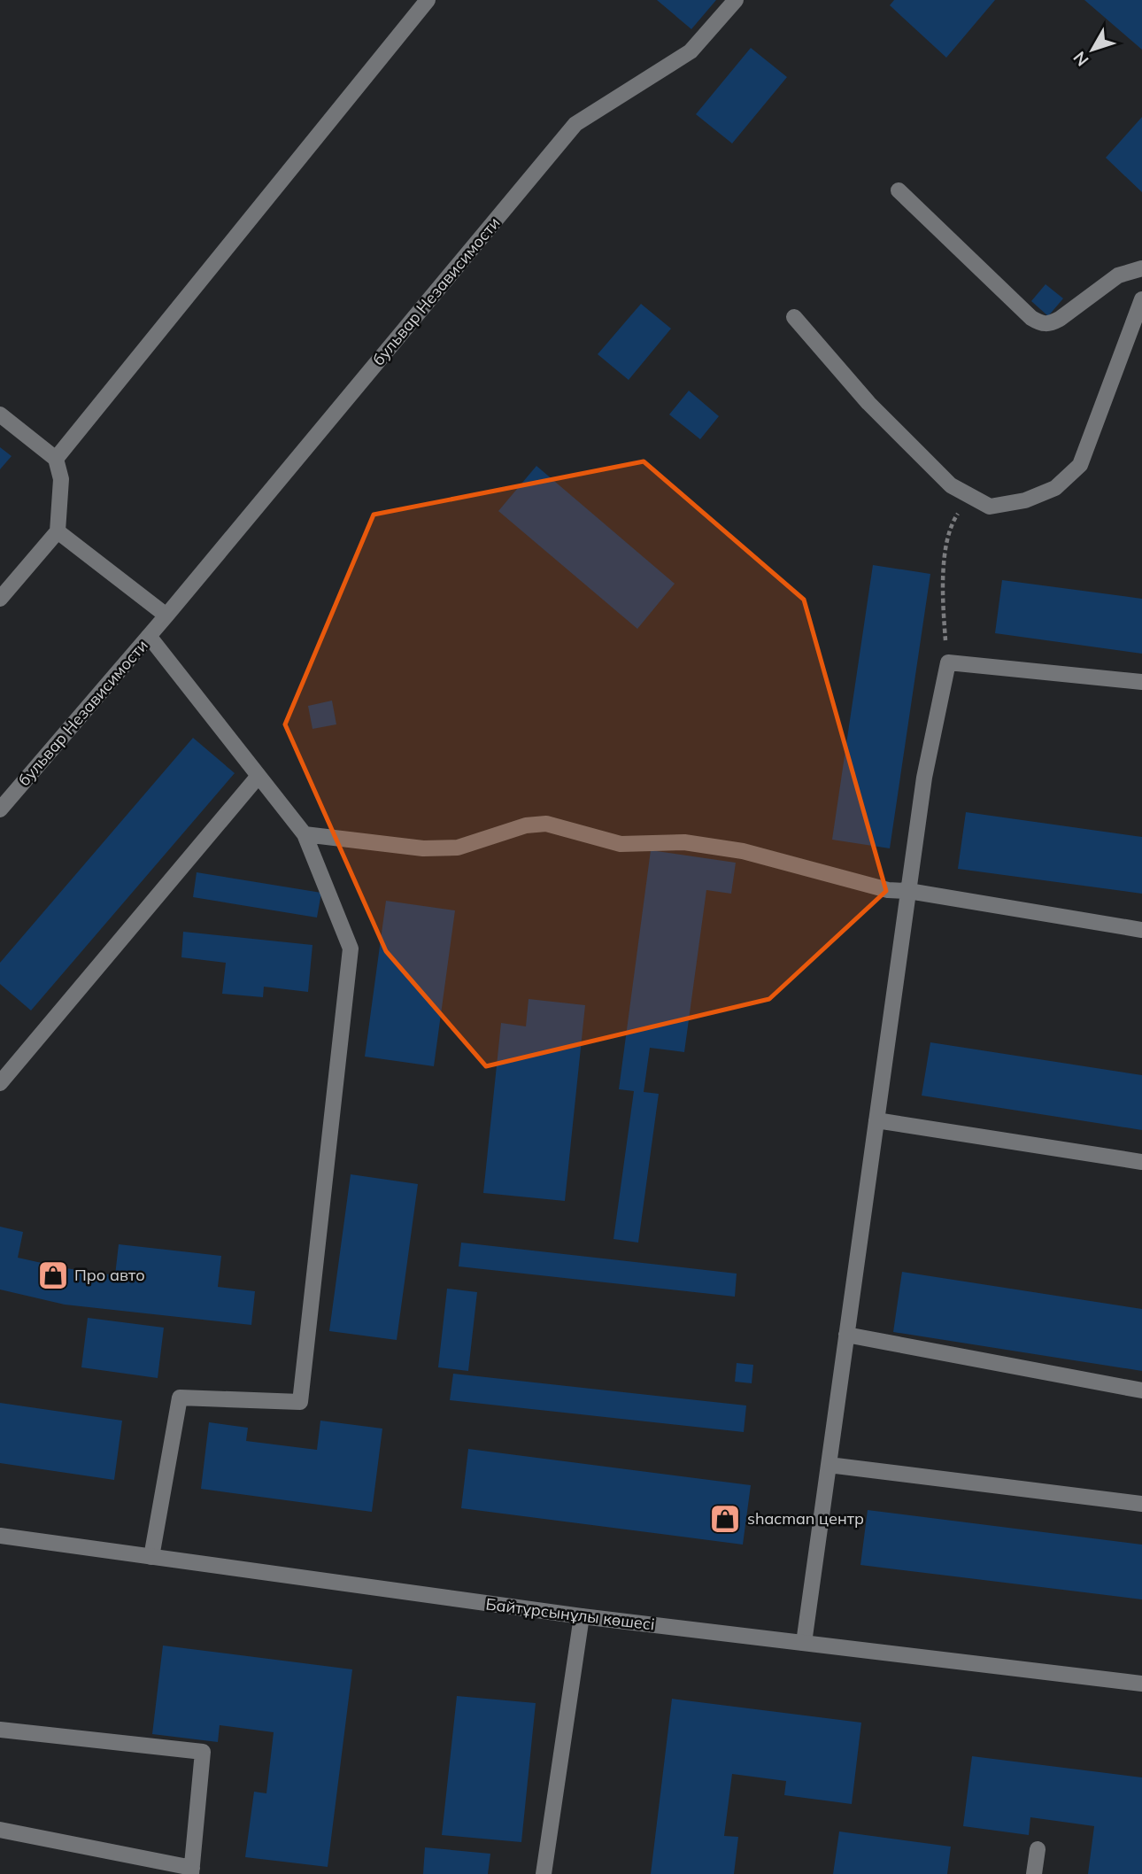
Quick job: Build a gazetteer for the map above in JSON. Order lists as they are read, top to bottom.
{
  "streets": {
    "street": ["бульвар Независимости", "Байтұрсынұлы көшесі"]
  },
  "places": {
    "shop": ["Про авто", "shacman центр"]
  },
  "north": "bottom left"
}
